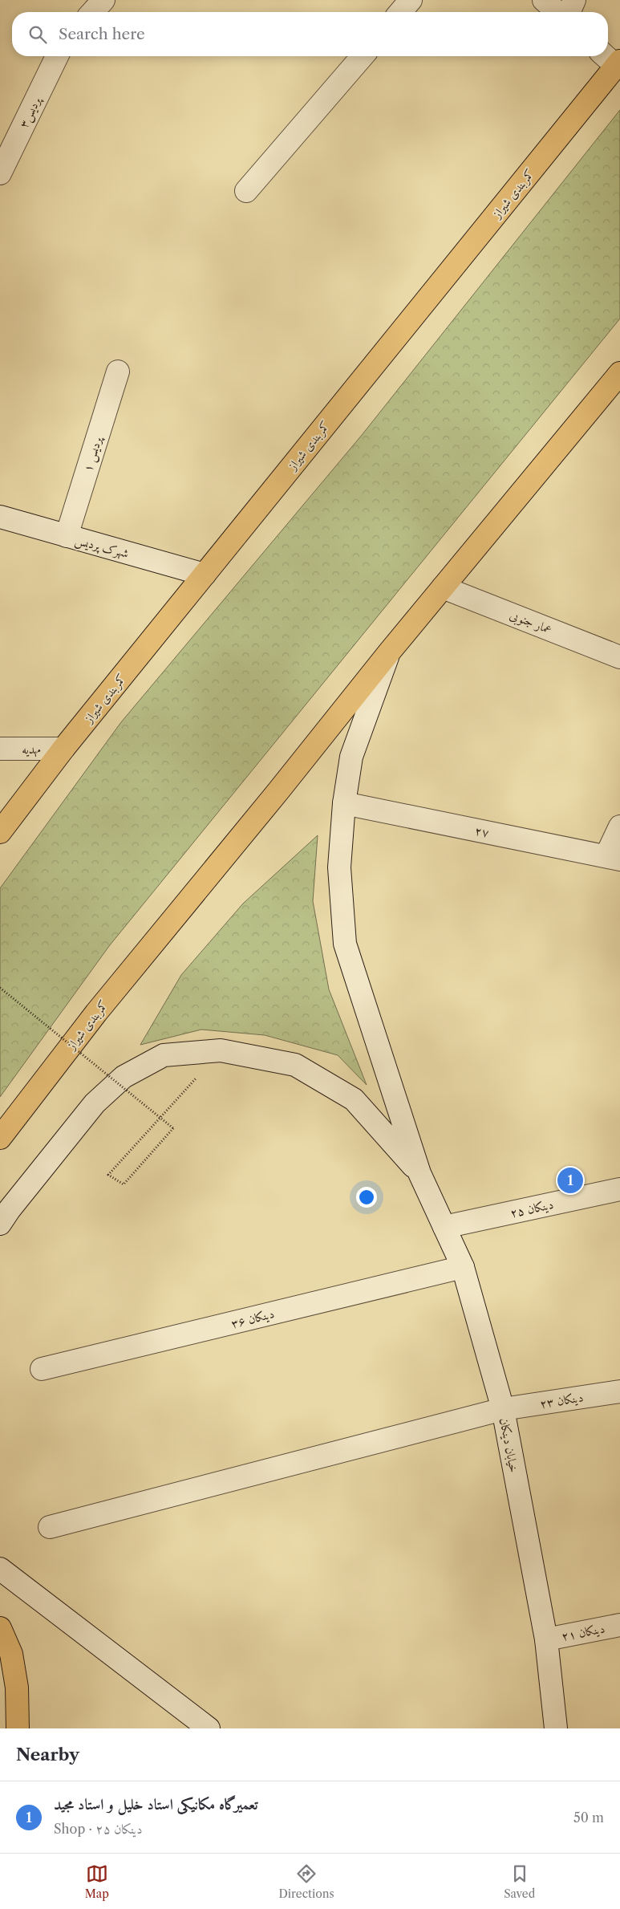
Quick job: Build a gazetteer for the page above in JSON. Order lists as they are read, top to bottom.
{
  "streets": {
    "highway": ["کمربندی شیراز"],
    "street": [
      "پردیس۳",
      "پردیس ۱",
      "شهرک پردیس",
      "عمار جنوبی",
      "مهدیه",
      "۲۷",
      "۲۵ دینکان",
      "۳۶ دینکان",
      "۲۳ دینکان",
      "خیابان دینکان",
      "۲۱ دینکان"
    ]
  },
  "crossings": [
    ["کمربندی شیراز", "شهرک پردیس"],
    ["کمربندی شیراز", "عمار جنوبی"],
    ["کمربندی شیراز", "مهدیه"],
    ["پردیس ۱", "شهرک پردیس"],
    ["۲۵ دینکان", "خیابان دینکان"],
    ["۳۶ دینکان", "خیابان دینکان"],
    ["۲۳ دینکان", "خیابان دینکان"],
    ["خیابان دینکان", "۲۱ دینکان"]
  ],
  "page": {
    "search": "Search here",
    "pins": "1",
    "heading": "Nearby",
    "list": [
      {
        "mark": "1",
        "name": "تعمیرگاه مکانیکی استاد خلیل و استاد مجید",
        "note": "Shop · ۲۵ دینکان",
        "value": "50 m"
      }
    ],
    "nav": ["Map", "Directions", "Saved"]
  }
}
